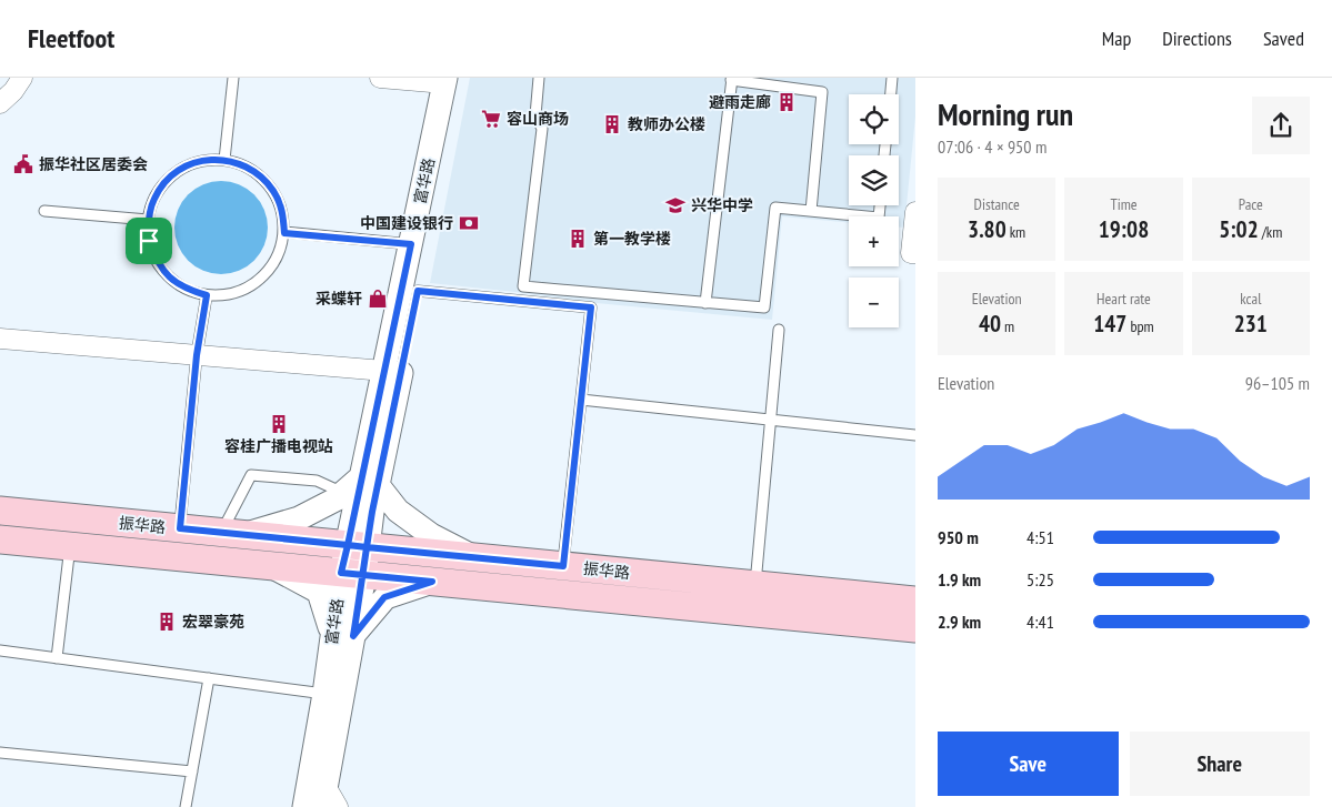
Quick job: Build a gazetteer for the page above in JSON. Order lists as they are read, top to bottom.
{
  "streets": {
    "main road": ["振华路"],
    "street": ["富华路"]
  },
  "crossings": [
    ["富华路", "振华路"]
  ],
  "places": {
    "building": [
      "避雨走廊",
      "教师办公楼",
      "第一教学楼",
      "容桂广播电视站",
      "宏翠豪苑"
    ],
    "supermarket": ["容山商场"],
    "public building": ["振华社区居委会"],
    "school or university": ["兴华中学"],
    "bank": ["中国建设银行"],
    "shop": ["采蝶轩"]
  },
  "page": {
    "header": "Fleetfoot",
    "nav": ["Map", "Directions", "Saved"],
    "heading": ["Morning run", "07:06 · 4 × 950 m"],
    "map_buttons": ["+", "−"],
    "stats": [
      ["Distance", "3.80 km"],
      ["Time", "19:08"],
      ["Pace", "5:02 /km"],
      ["Elevation", "40 m"],
      ["Heart rate", "147 bpm"],
      ["kcal", "231"]
    ],
    "chart": ["Elevation", "96–105 m"],
    "list": [
      {
        "name": "950 m",
        "note": "4:51"
      },
      {
        "name": "1.9 km",
        "note": "5:25"
      },
      {
        "name": "2.9 km",
        "note": "4:41"
      }
    ],
    "buttons": ["Save", "Share"]
  }
}
